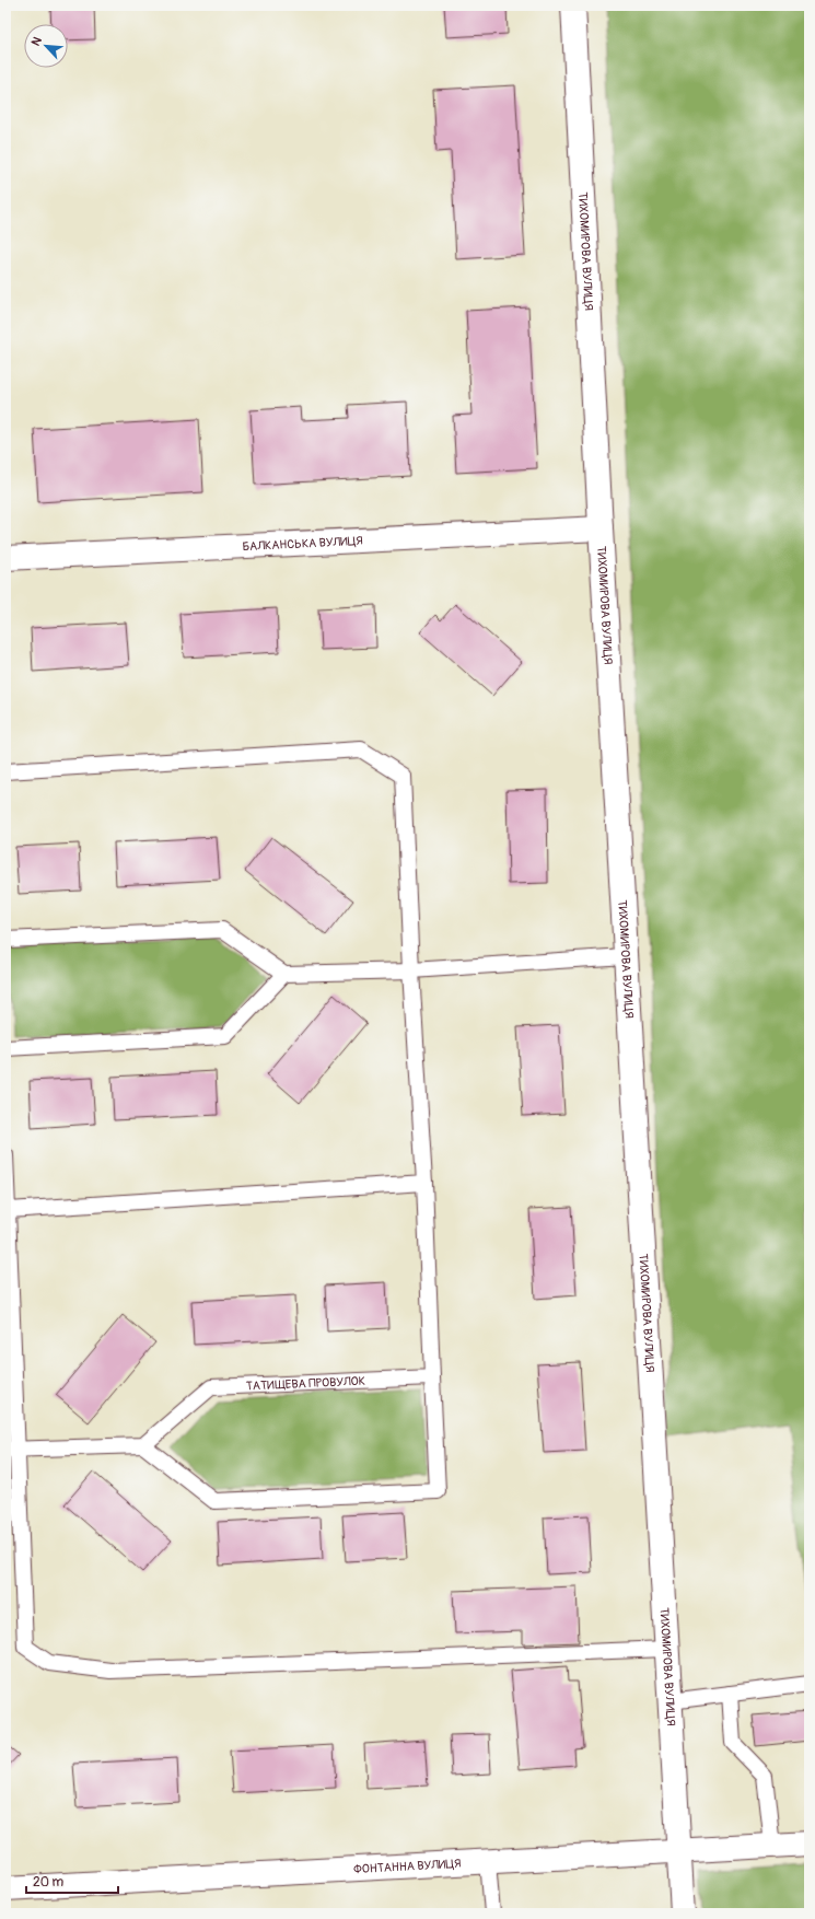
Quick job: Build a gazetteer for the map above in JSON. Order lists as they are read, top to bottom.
{
  "streets": {
    "street": ["ТИХОМИРОВА ВУЛИЦЯ", "БАЛКАНСЬКА ВУЛИЦЯ", "ФОНТАННА ВУЛИЦЯ"],
    "lane": ["ТАТИЩЕВА ПРОВУЛОК"]
  },
  "crossings": [
    ["ТИХОМИРОВА ВУЛИЦЯ", "БАЛКАНСЬКА ВУЛИЦЯ"],
    ["ТИХОМИРОВА ВУЛИЦЯ", "ФОНТАННА ВУЛИЦЯ"]
  ],
  "scale_bar": "20 m",
  "north": "top left"
}
